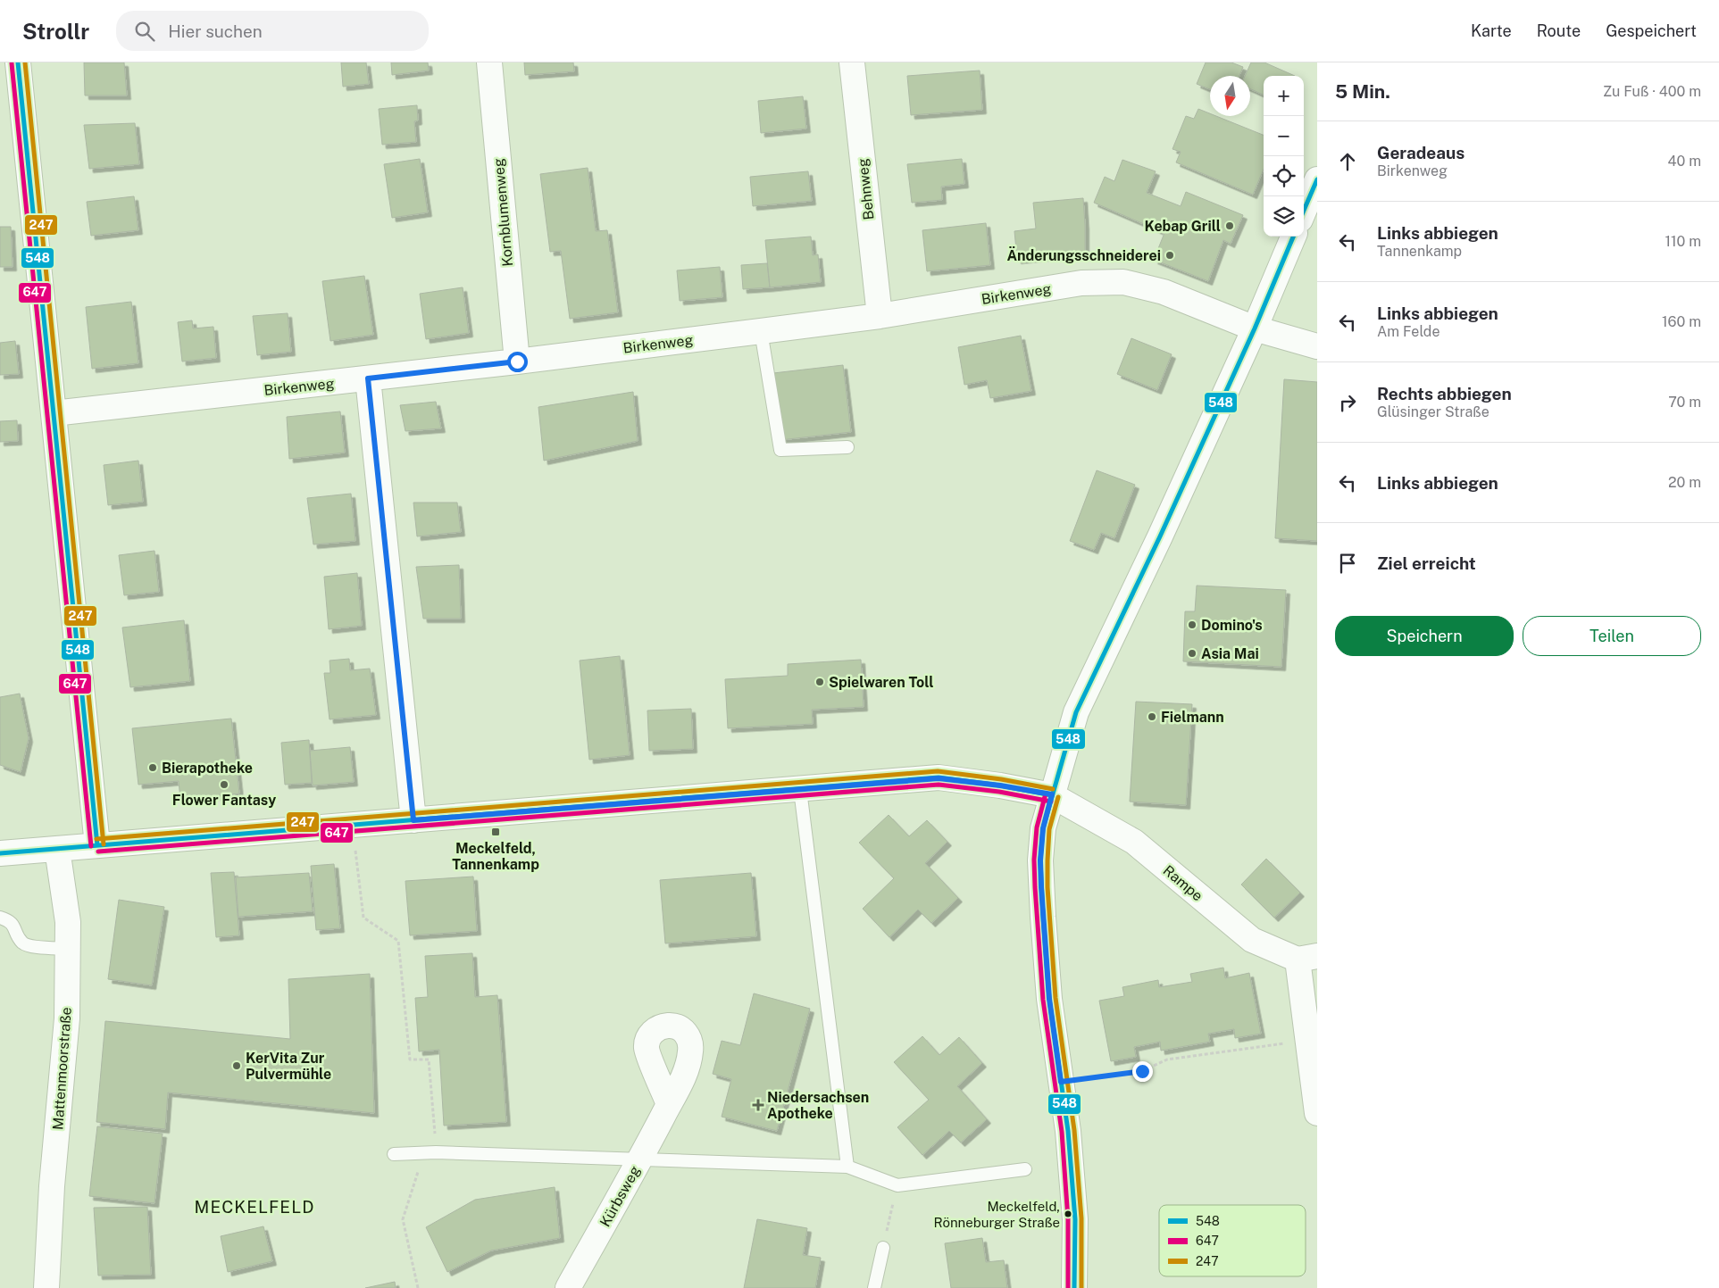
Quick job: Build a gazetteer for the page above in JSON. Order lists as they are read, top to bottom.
{
  "streets": {
    "street": [
      "Behnweg",
      "Kornblumenweg",
      "Birkenweg",
      "Rampe",
      "Mattenmoorstraße",
      "Kürbsweg"
    ]
  },
  "crossings": [
    ["Behnweg", "Birkenweg"],
    ["Kornblumenweg", "Birkenweg"]
  ],
  "districts": ["MECKELFELD"],
  "places": {
    "other": [
      "Kebap Grill",
      "Änderungsschneiderei",
      "Domino's",
      "Asia Mai",
      "Spielwaren Toll",
      "Fielmann",
      "Bierapotheke",
      "Flower Fantasy",
      "KerVita Zur Pulvermühle",
      "Meckelfeld, Rönneburger Straße"
    ],
    "transit": ["Meckelfeld, Tannenkamp"],
    "health": ["Niedersachsen Apotheke"]
  },
  "lines": ["transit line 548", "transit line 247", "transit line 647"],
  "legend": ["548", "647", "247"],
  "north": "bottom",
  "page": {
    "header": "Strollr",
    "search": "Hier suchen",
    "nav": ["Karte", "Route", "Gespeichert"],
    "heading": ["5 Min.", "Zu Fuß · 400 m"],
    "map_buttons": ["+", "−"],
    "list": [
      ["Geradeaus", "Birkenweg", "40 m"],
      ["Links abbiegen", "Tannenkamp", "110 m"],
      ["Links abbiegen", "Am Felde", "160 m"],
      ["Rechts abbiegen", "Glüsinger Straße", "70 m"],
      ["Links abbiegen", "20 m"],
      "Ziel erreicht"
    ],
    "buttons": ["Speichern", "Teilen"]
  }
}
